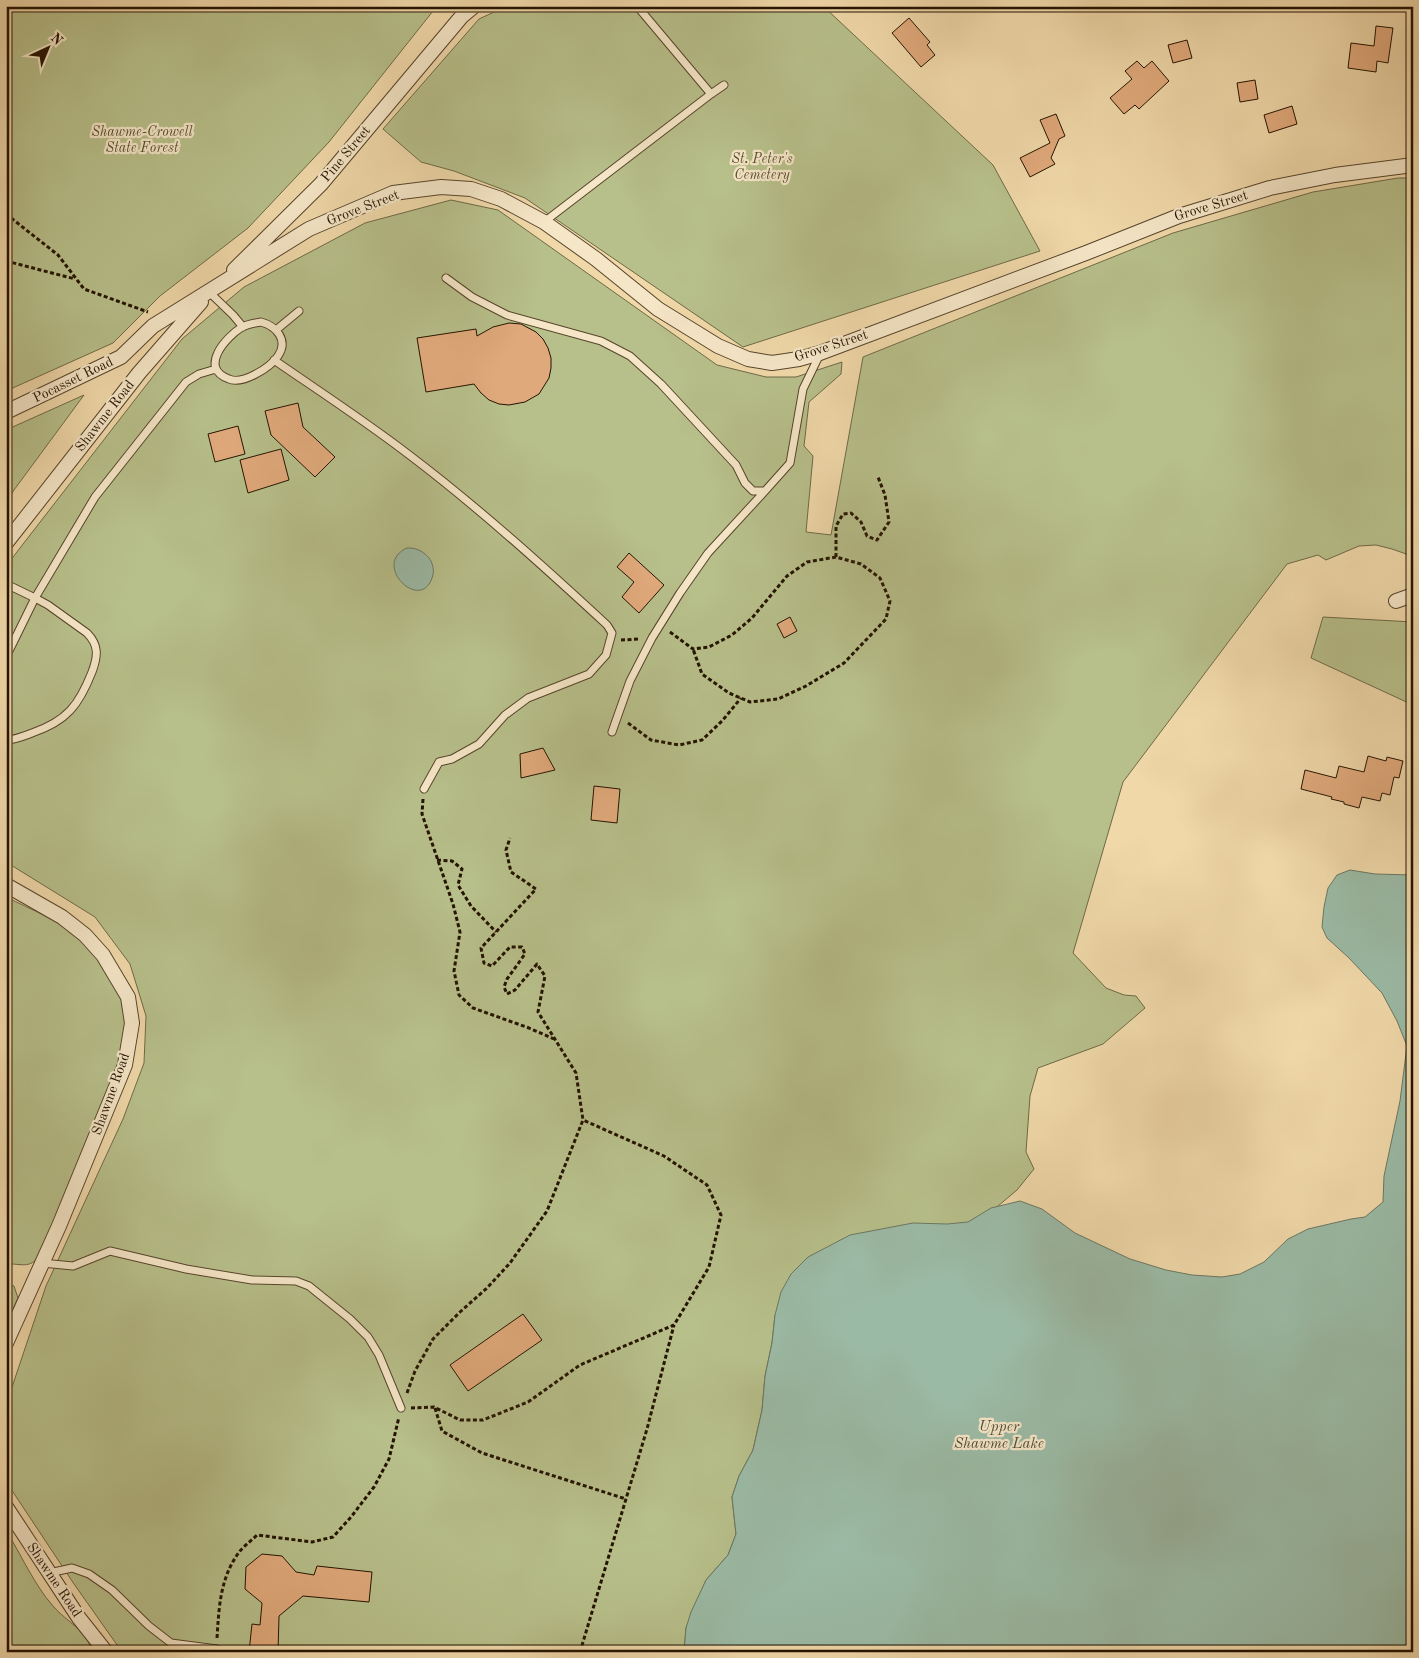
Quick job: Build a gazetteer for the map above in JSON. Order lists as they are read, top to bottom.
{
  "streets": {
    "street": [
      "Pine Street",
      "Grove Street",
      "Pocasset Road",
      "Shawme Road"
    ]
  },
  "crossings": [
    ["Pine Street", "Grove Street"],
    ["Pine Street", "Pocasset Road"],
    ["Pine Street", "Shawme Road"],
    ["Grove Street", "Pocasset Road"],
    ["Grove Street", "Shawme Road"],
    ["Pocasset Road", "Shawme Road"]
  ],
  "water": ["Upper Shawme Lake"],
  "parks": ["Shawme-Crowell State Forest", "St. Peter's Cemetery"],
  "north": "top right"
}
